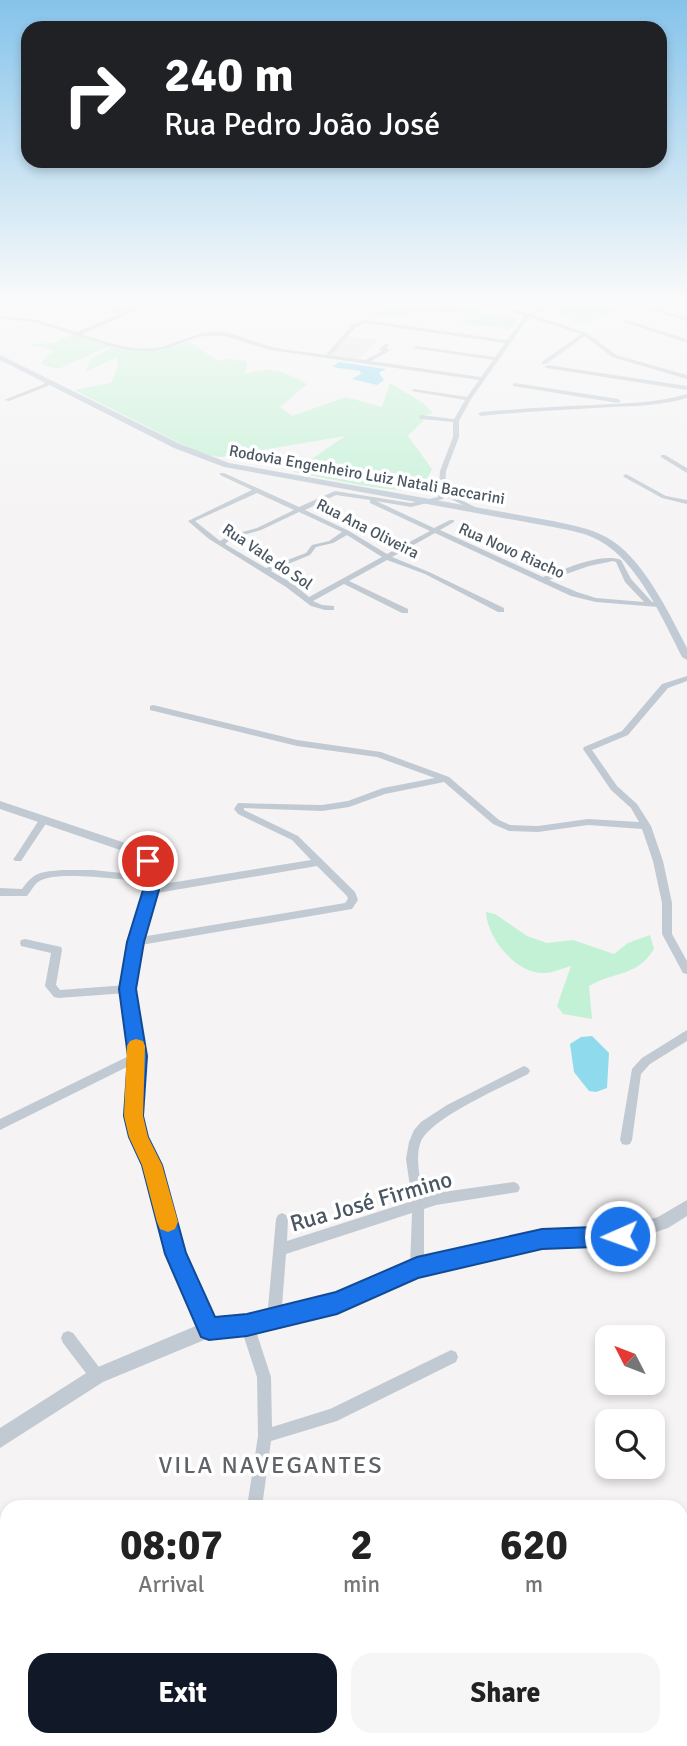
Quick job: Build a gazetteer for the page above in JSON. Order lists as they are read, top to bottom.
{
  "streets": {
    "main road": ["Rodovia Engenheiro Luiz Natali Baccarini"],
    "street": [
      "Rua Ana Oliveira",
      "Rua Novo Riacho",
      "Rua Vale do Sol",
      "Rua José Firmino"
    ]
  },
  "crossings": [
    ["Rodovia Engenheiro Luiz Natali Baccarini", "Rua Novo Riacho"],
    ["Rua Ana Oliveira", "Rua Vale do Sol"]
  ],
  "districts": ["VILA NAVEGANTES"],
  "north": "top left",
  "page": {
    "turn": ["240 m", "Rua Pedro João José"],
    "eta": [
      "08:07",
      "Arrival",
      "2",
      "min",
      "620",
      "m"
    ],
    "buttons": ["Exit", "Share"]
  }
}
